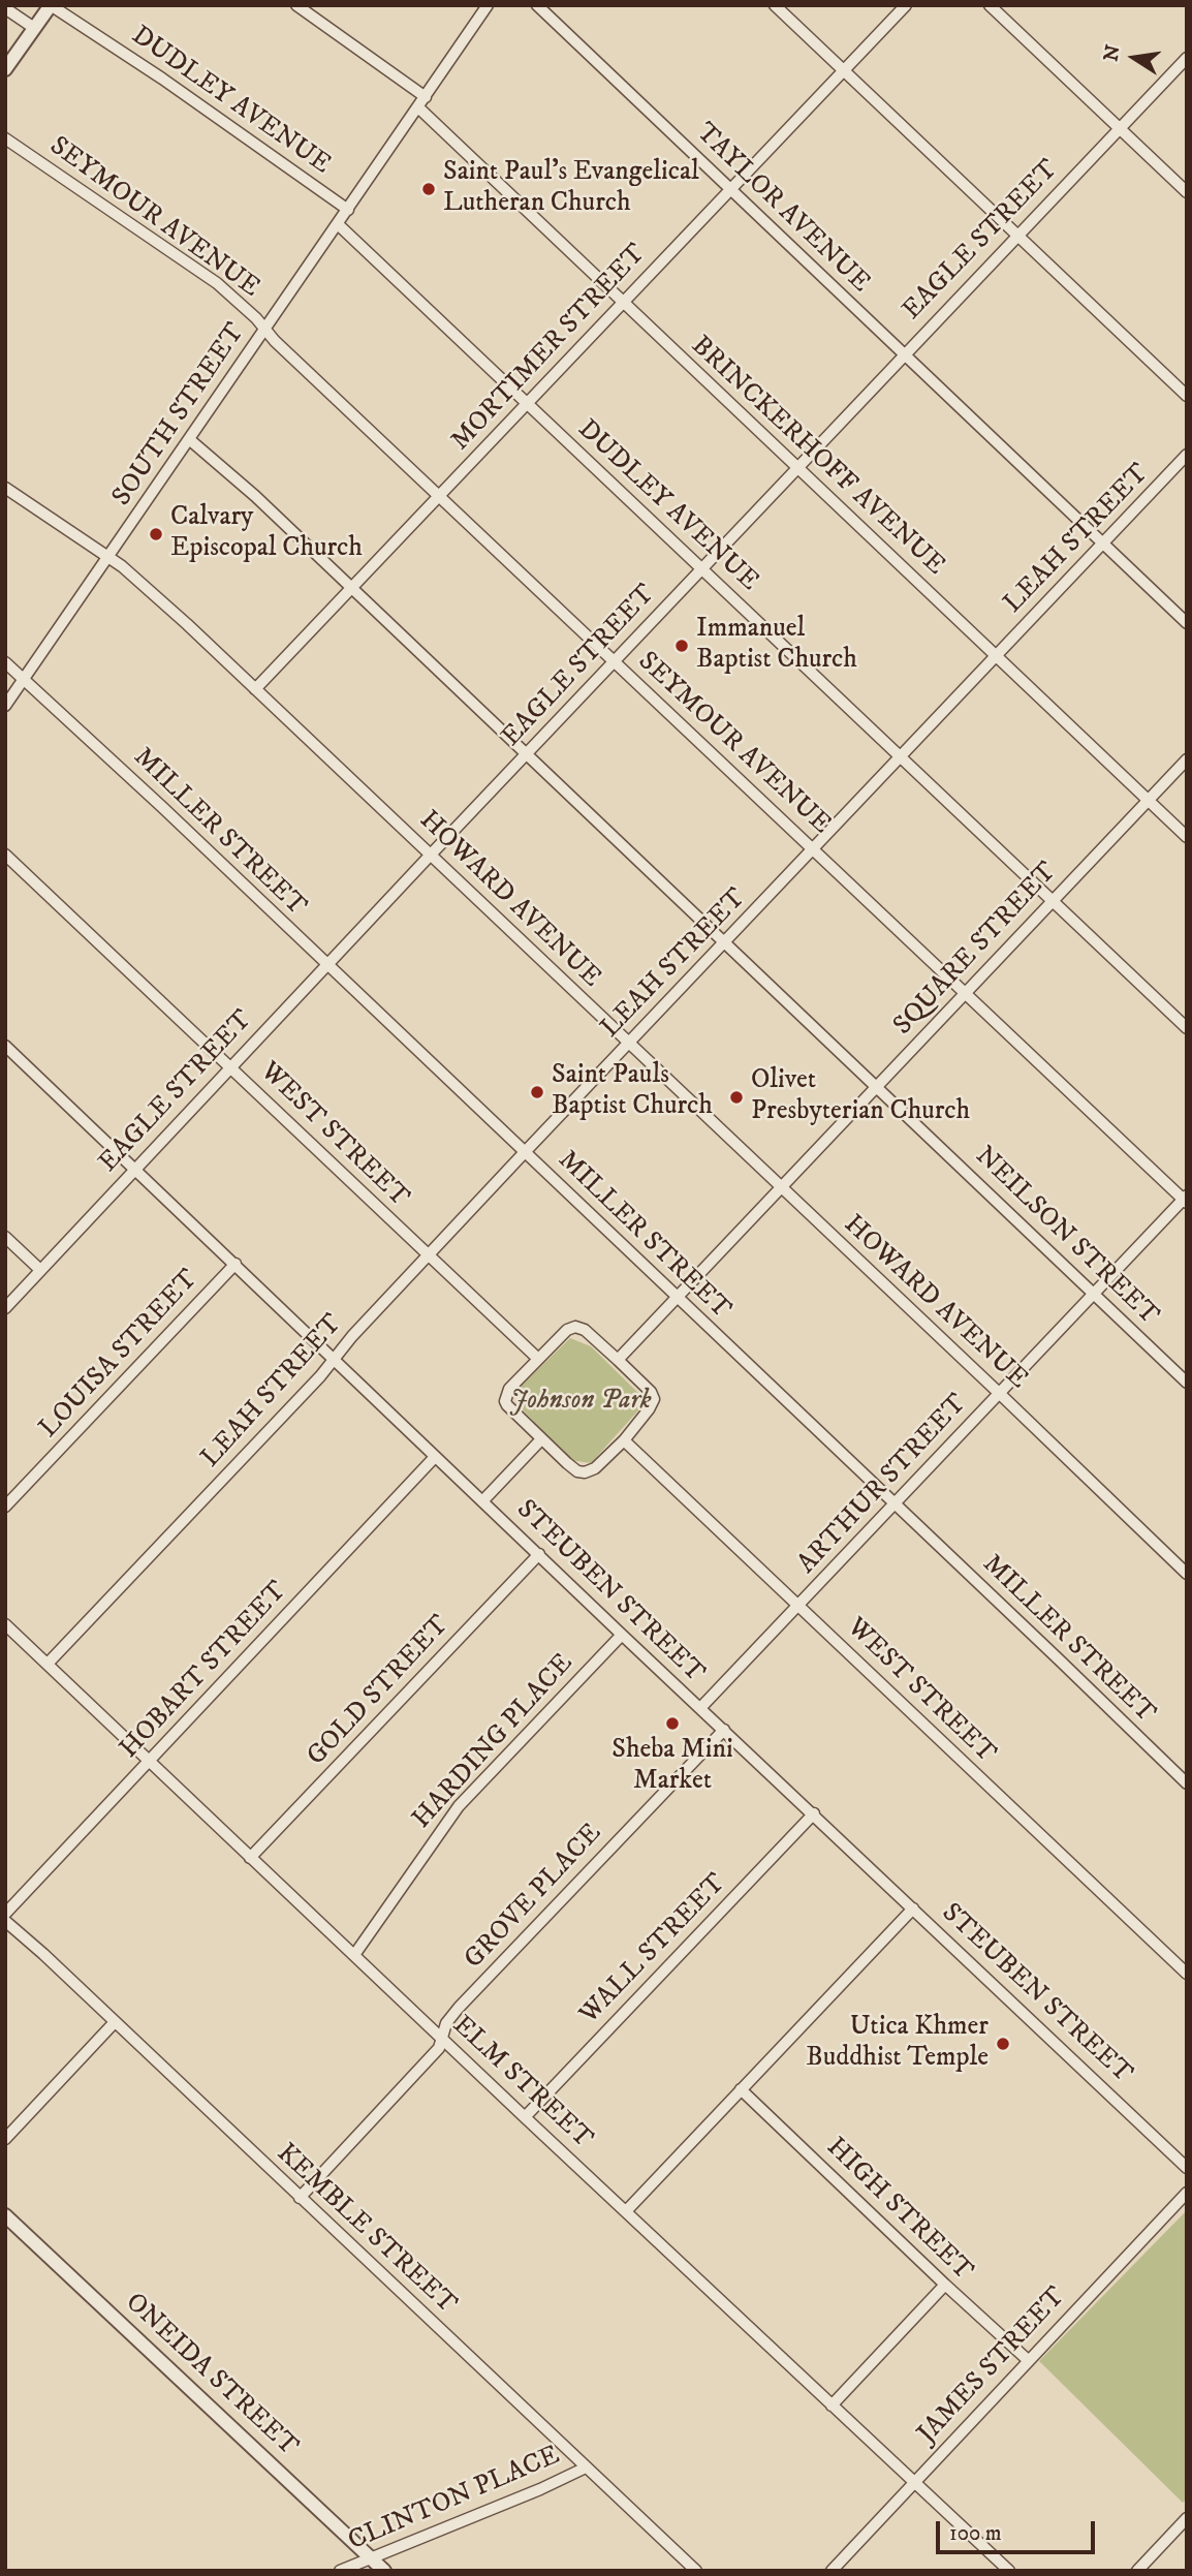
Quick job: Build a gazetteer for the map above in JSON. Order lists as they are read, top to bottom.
{
  "streets": {
    "street": [
      "DUDLEY AVENUE",
      "TAYLOR AVENUE",
      "SEYMOUR AVENUE",
      "EAGLE STREET",
      "MORTIMER STREET",
      "SOUTH STREET",
      "BRINCKERHOFF AVENUE",
      "LEAH STREET",
      "MILLER STREET",
      "HOWARD AVENUE",
      "SQUARE STREET",
      "WEST STREET",
      "NEILSON STREET",
      "LOUISA STREET",
      "ARTHUR STREET",
      "STEUBEN STREET",
      "HOBART STREET",
      "GOLD STREET",
      "HARDING PLACE",
      "GROVE PLACE",
      "WALL STREET",
      "ELM STREET",
      "HIGH STREET",
      "KEMBLE STREET",
      "JAMES STREET",
      "ONEIDA STREET",
      "CLINTON PLACE"
    ]
  },
  "crossings": [
    ["DUDLEY AVENUE", "EAGLE STREET"],
    ["DUDLEY AVENUE", "MORTIMER STREET"],
    ["DUDLEY AVENUE", "SOUTH STREET"],
    ["DUDLEY AVENUE", "LEAH STREET"],
    ["DUDLEY AVENUE", "SQUARE STREET"],
    ["TAYLOR AVENUE", "EAGLE STREET"],
    ["TAYLOR AVENUE", "MORTIMER STREET"],
    ["TAYLOR AVENUE", "LEAH STREET"],
    ["SEYMOUR AVENUE", "EAGLE STREET"],
    ["SEYMOUR AVENUE", "MORTIMER STREET"],
    ["SEYMOUR AVENUE", "SOUTH STREET"],
    ["SEYMOUR AVENUE", "LEAH STREET"],
    ["SEYMOUR AVENUE", "SQUARE STREET"],
    ["SEYMOUR AVENUE", "ARTHUR STREET"],
    ["EAGLE STREET", "BRINCKERHOFF AVENUE"],
    ["EAGLE STREET", "MILLER STREET"],
    ["EAGLE STREET", "HOWARD AVENUE"],
    ["EAGLE STREET", "WEST STREET"],
    ["EAGLE STREET", "NEILSON STREET"],
    ["EAGLE STREET", "STEUBEN STREET"],
    ["MORTIMER STREET", "BRINCKERHOFF AVENUE"],
    ["MORTIMER STREET", "HOWARD AVENUE"],
    ["MORTIMER STREET", "NEILSON STREET"],
    ["SOUTH STREET", "BRINCKERHOFF AVENUE"],
    ["SOUTH STREET", "MILLER STREET"],
    ["SOUTH STREET", "HOWARD AVENUE"],
    ["SOUTH STREET", "NEILSON STREET"],
    ["BRINCKERHOFF AVENUE", "LEAH STREET"],
    ["BRINCKERHOFF AVENUE", "SQUARE STREET"],
    ["LEAH STREET", "MILLER STREET"],
    ["LEAH STREET", "HOWARD AVENUE"],
    ["LEAH STREET", "WEST STREET"],
    ["LEAH STREET", "NEILSON STREET"],
    ["LEAH STREET", "STEUBEN STREET"],
    ["LEAH STREET", "ELM STREET"],
    ["MILLER STREET", "SQUARE STREET"],
    ["MILLER STREET", "ARTHUR STREET"],
    ["HOWARD AVENUE", "SQUARE STREET"],
    ["HOWARD AVENUE", "ARTHUR STREET"],
    ["SQUARE STREET", "WEST STREET"],
    ["SQUARE STREET", "NEILSON STREET"],
    ["WEST STREET", "ARTHUR STREET"],
    ["NEILSON STREET", "ARTHUR STREET"],
    ["LOUISA STREET", "STEUBEN STREET"],
    ["ARTHUR STREET", "STEUBEN STREET"],
    ["STEUBEN STREET", "HOBART STREET"],
    ["STEUBEN STREET", "GOLD STREET"],
    ["STEUBEN STREET", "HARDING PLACE"],
    ["STEUBEN STREET", "GROVE PLACE"],
    ["STEUBEN STREET", "WALL STREET"],
    ["HOBART STREET", "ELM STREET"],
    ["GOLD STREET", "ELM STREET"],
    ["HARDING PLACE", "ELM STREET"],
    ["GROVE PLACE", "ELM STREET"],
    ["GROVE PLACE", "KEMBLE STREET"],
    ["WALL STREET", "ELM STREET"],
    ["ELM STREET", "JAMES STREET"],
    ["HIGH STREET", "JAMES STREET"],
    ["KEMBLE STREET", "CLINTON PLACE"],
    ["ONEIDA STREET", "CLINTON PLACE"]
  ],
  "parks": ["Johnson Park"],
  "places": [
    "Saint Paul's Evangelical Lutheran Church",
    "Calvary Episcopal Church",
    "Immanuel Baptist Church",
    "Saint Pauls Baptist Church",
    "Olivet Presbyterian Church",
    "Sheba Mini Market",
    "Utica Khmer Buddhist Temple"
  ],
  "scale_bar": "100 m",
  "north": "left"
}
